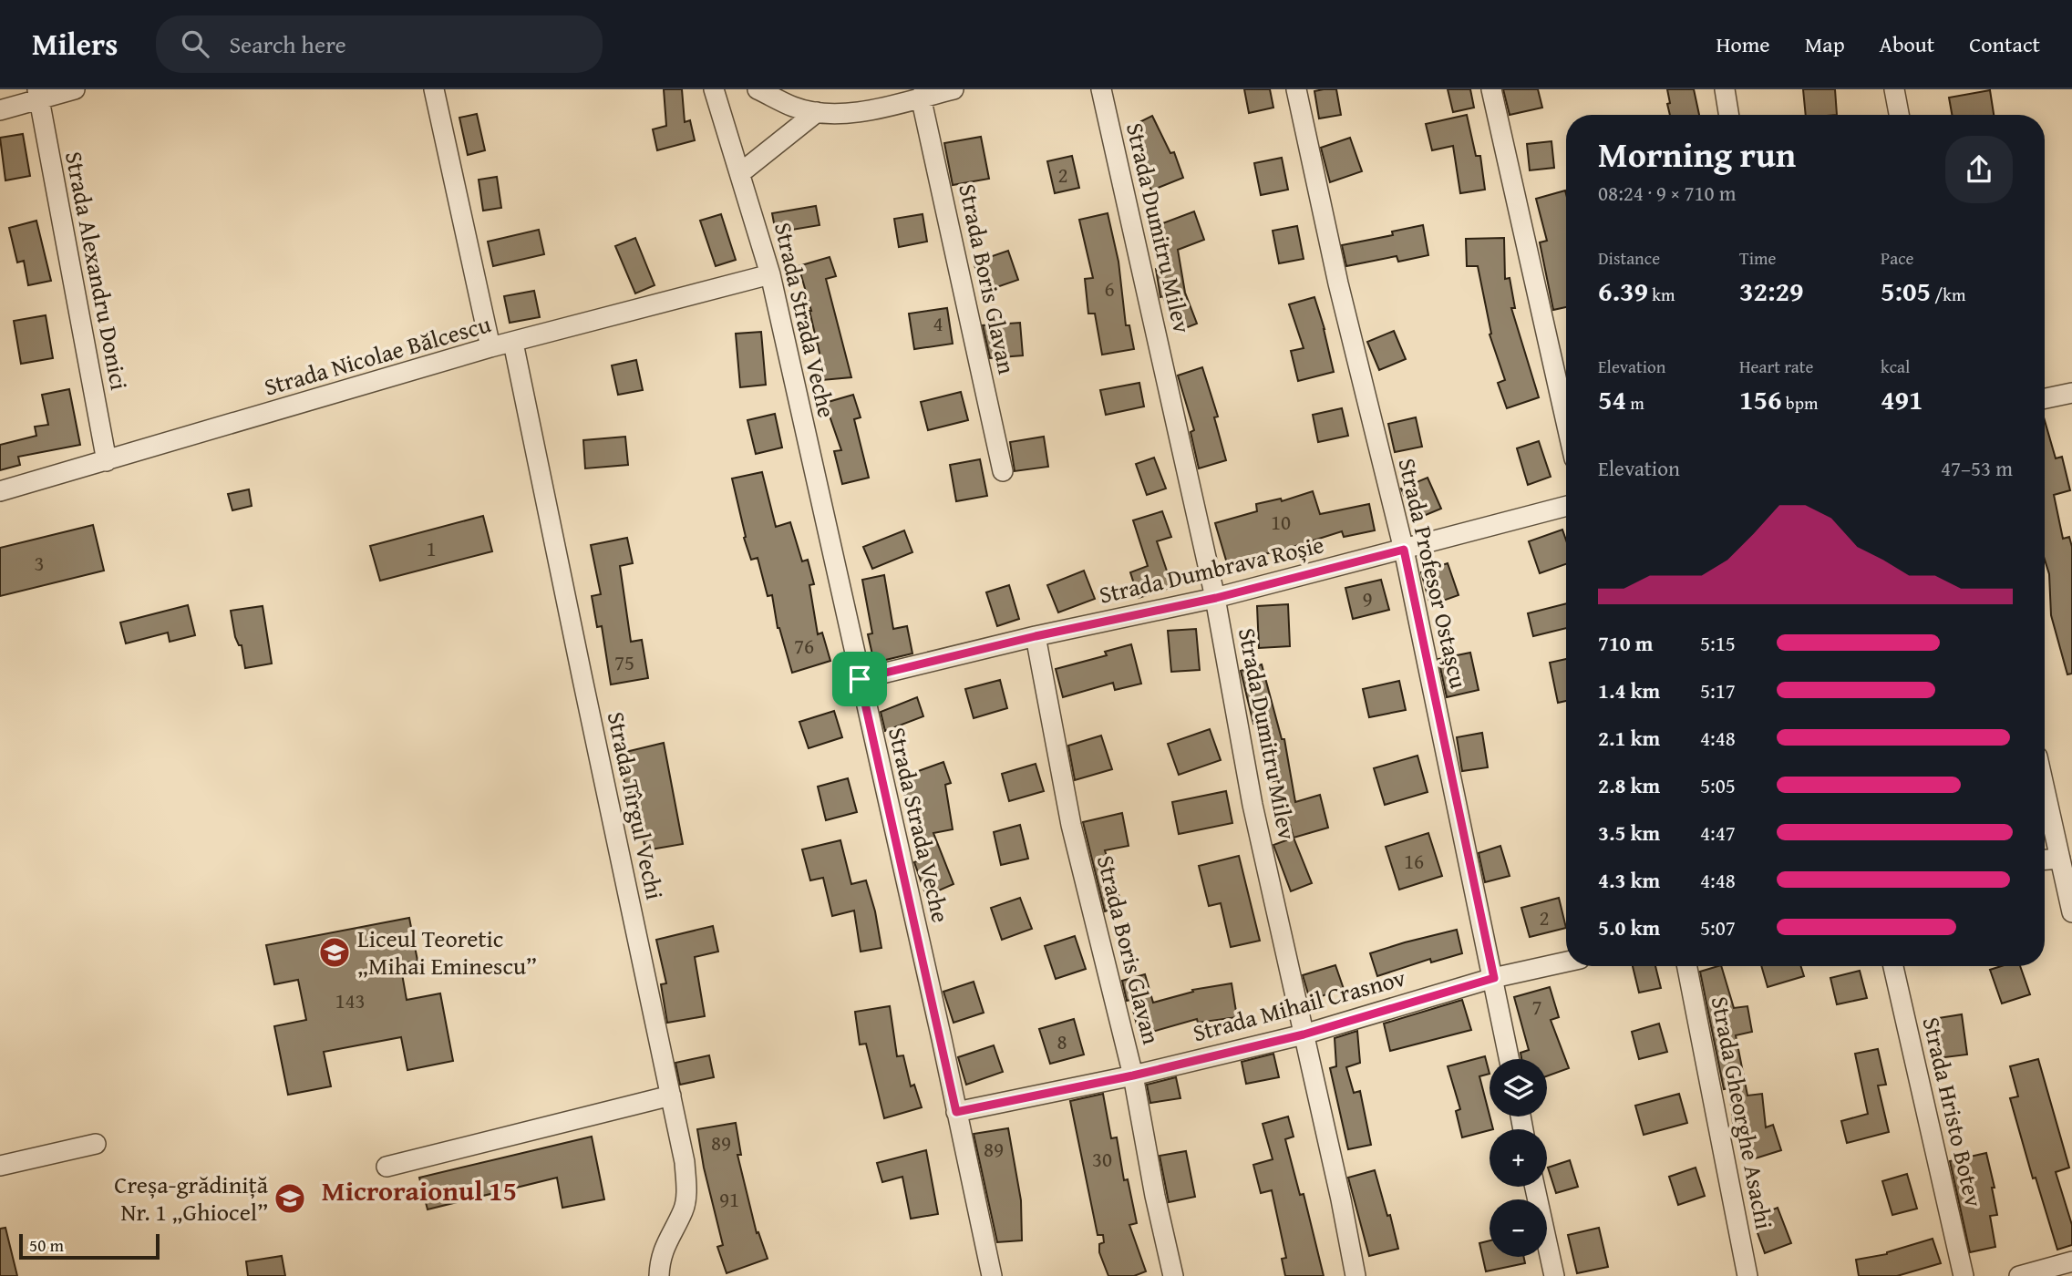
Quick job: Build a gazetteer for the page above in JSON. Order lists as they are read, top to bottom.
{
  "streets": {
    "street": [
      "Strada Dumitru Milev",
      "Strada Alexandru Donici",
      "Strada Boris Glavan",
      "Strada Strada Veche",
      "Strada Nicolae Bălcescu",
      "Strada Dumbrava Roșie",
      "Strada Profesor Ostașcu",
      "Strada Tîrgul Vechi",
      "Strada Mihail Crasnov",
      "Strada Hristo Botev",
      "Strada Gheorghe Asachi"
    ]
  },
  "crossings": [
    ["Strada Dumitru Milev", "Strada Dumbrava Roșie"],
    ["Strada Dumitru Milev", "Strada Mihail Crasnov"],
    ["Strada Alexandru Donici", "Strada Nicolae Bălcescu"],
    ["Strada Boris Glavan", "Strada Dumbrava Roșie"],
    ["Strada Boris Glavan", "Strada Mihail Crasnov"],
    ["Strada Strada Veche", "Strada Nicolae Bălcescu"],
    ["Strada Strada Veche", "Strada Dumbrava Roșie"],
    ["Strada Strada Veche", "Strada Mihail Crasnov"],
    ["Strada Nicolae Bălcescu", "Strada Tîrgul Vechi"],
    ["Strada Dumbrava Roșie", "Strada Profesor Ostașcu"],
    ["Strada Profesor Ostașcu", "Strada Mihail Crasnov"]
  ],
  "districts": ["Microraionul 15"],
  "places": {
    "school or university": ["Liceul Teoretic „Mihai Eminescu”", "Creșa-grădiniță Nr. 1 „Ghiocel”"]
  },
  "house_numbers": [
    "2",
    "6",
    "4",
    "10",
    "1",
    "3",
    "9",
    "76",
    "75",
    "16",
    "2",
    "143",
    "7",
    "8",
    "89",
    "89",
    "30",
    "91"
  ],
  "scale_bar": "50 m",
  "page": {
    "header": "Milers",
    "search": "Search here",
    "nav": [
      "Home",
      "Map",
      "About",
      "Contact"
    ],
    "heading": ["Morning run", "08:24 · 9 × 710 m"],
    "stats": [
      ["Distance", "6.39 km"],
      ["Time", "32:29"],
      ["Pace", "5:05 /km"],
      ["Elevation", "54 m"],
      ["Heart rate", "156 bpm"],
      ["kcal", "491"]
    ],
    "chart": ["Elevation", "47–53 m"],
    "list": [
      {
        "name": "710 m",
        "note": "5:15"
      },
      {
        "name": "1.4 km",
        "note": "5:17"
      },
      {
        "name": "2.1 km",
        "note": "4:48"
      },
      {
        "name": "2.8 km",
        "note": "5:05"
      },
      {
        "name": "3.5 km",
        "note": "4:47"
      },
      {
        "name": "4.3 km",
        "note": "4:48"
      },
      {
        "name": "5.0 km",
        "note": "5:07"
      }
    ],
    "map_buttons": ["+", "−"],
    "scale": "50 m"
  }
}
